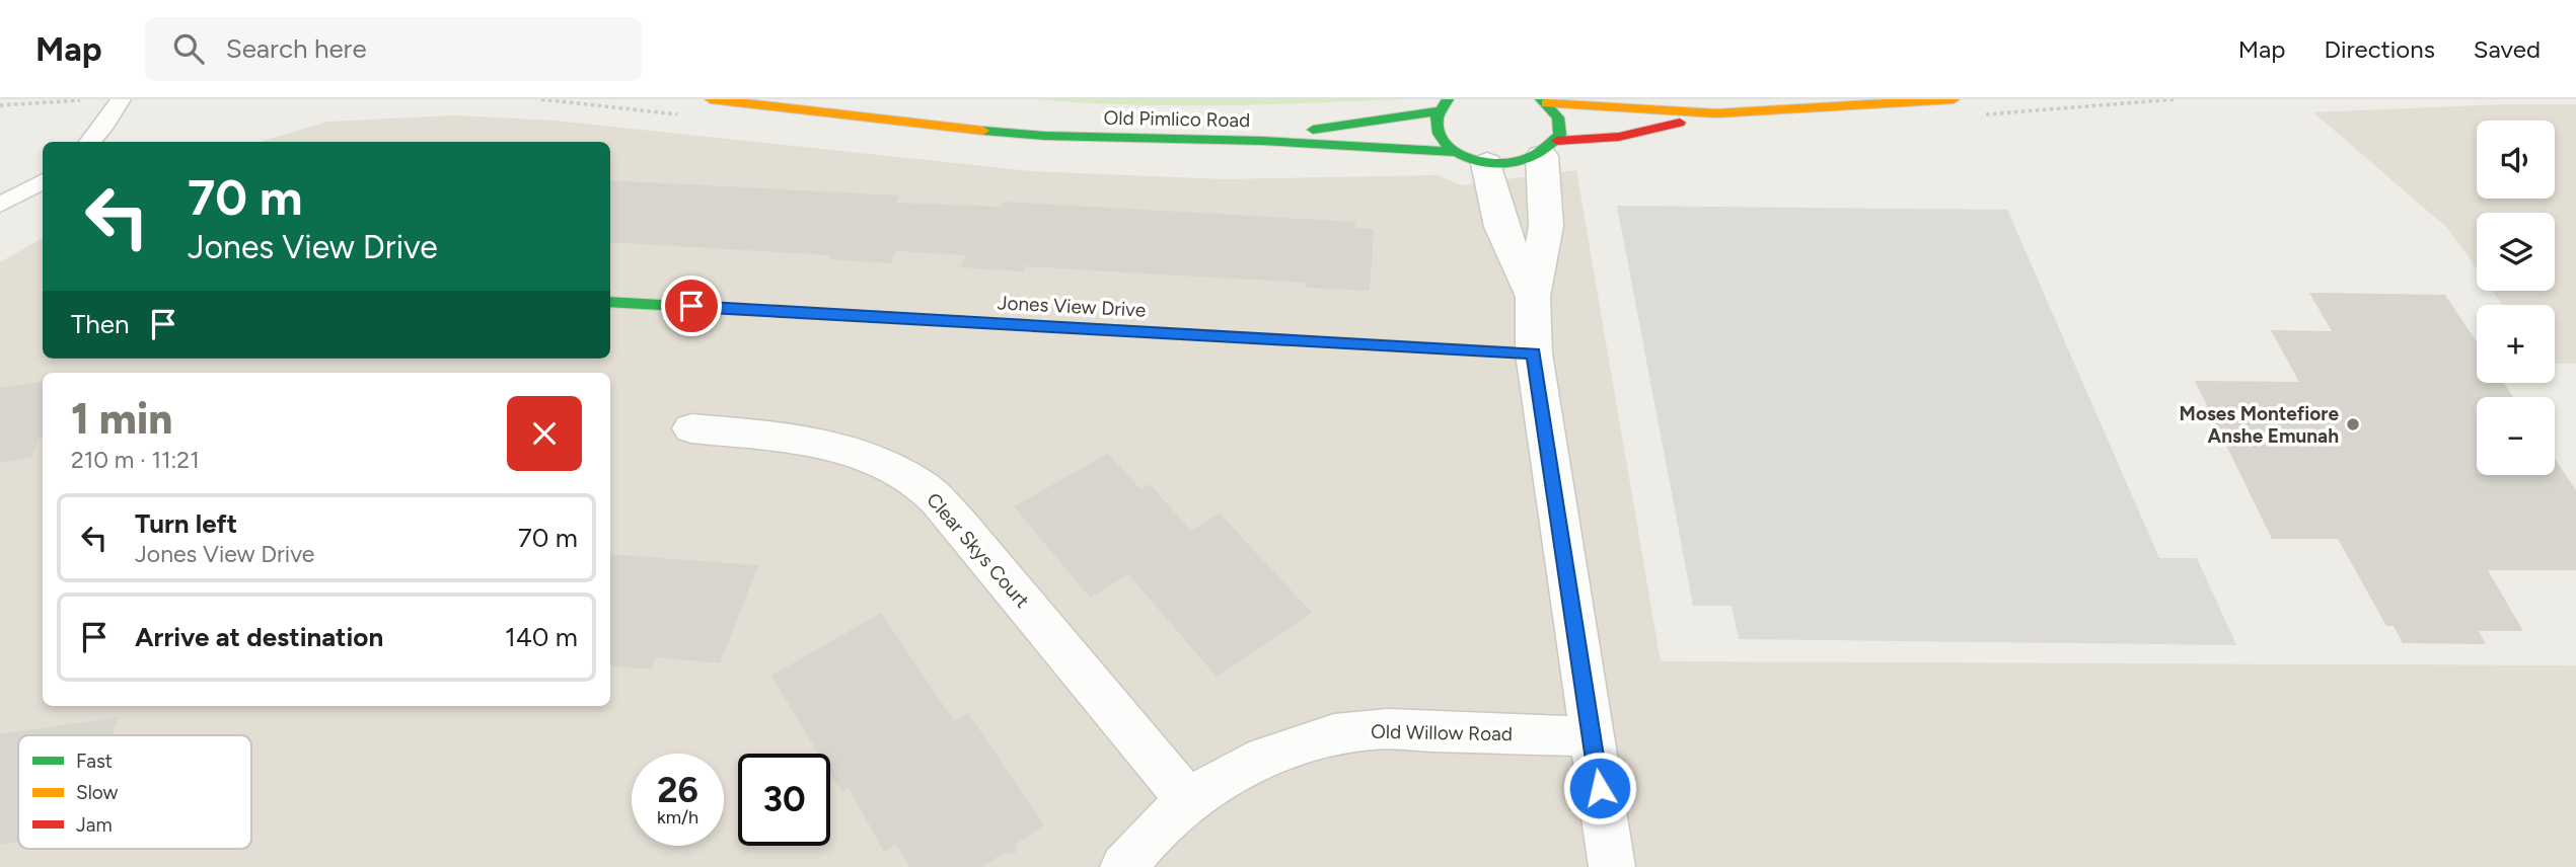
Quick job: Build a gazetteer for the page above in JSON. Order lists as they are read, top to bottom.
{
  "streets": {
    "street": [
      "Old Pimlico Road",
      "Jones View Drive",
      "Clear Skys Court",
      "Old Willow Road"
    ]
  },
  "crossings": [
    ["Clear Skys Court", "Old Willow Road"]
  ],
  "places": ["Moses Montefiore Anshe Emunah"],
  "legend": ["Fast", "Slow", "Jam"],
  "page": {
    "header": "Map",
    "search": "Search here",
    "nav": ["Map", "Directions", "Saved"],
    "map_buttons": ["+", "−"],
    "turn": ["70 m", "Jones View Drive"],
    "then": "Then",
    "heading": ["1 min", "210 m · 11:21"],
    "list": [
      {
        "name": "Turn left",
        "note": "Jones View Drive",
        "value": "70 m"
      },
      {
        "name": "Arrive at destination",
        "value": "140 m"
      }
    ],
    "speed": "26 km/h",
    "limit": "30"
  }
}
